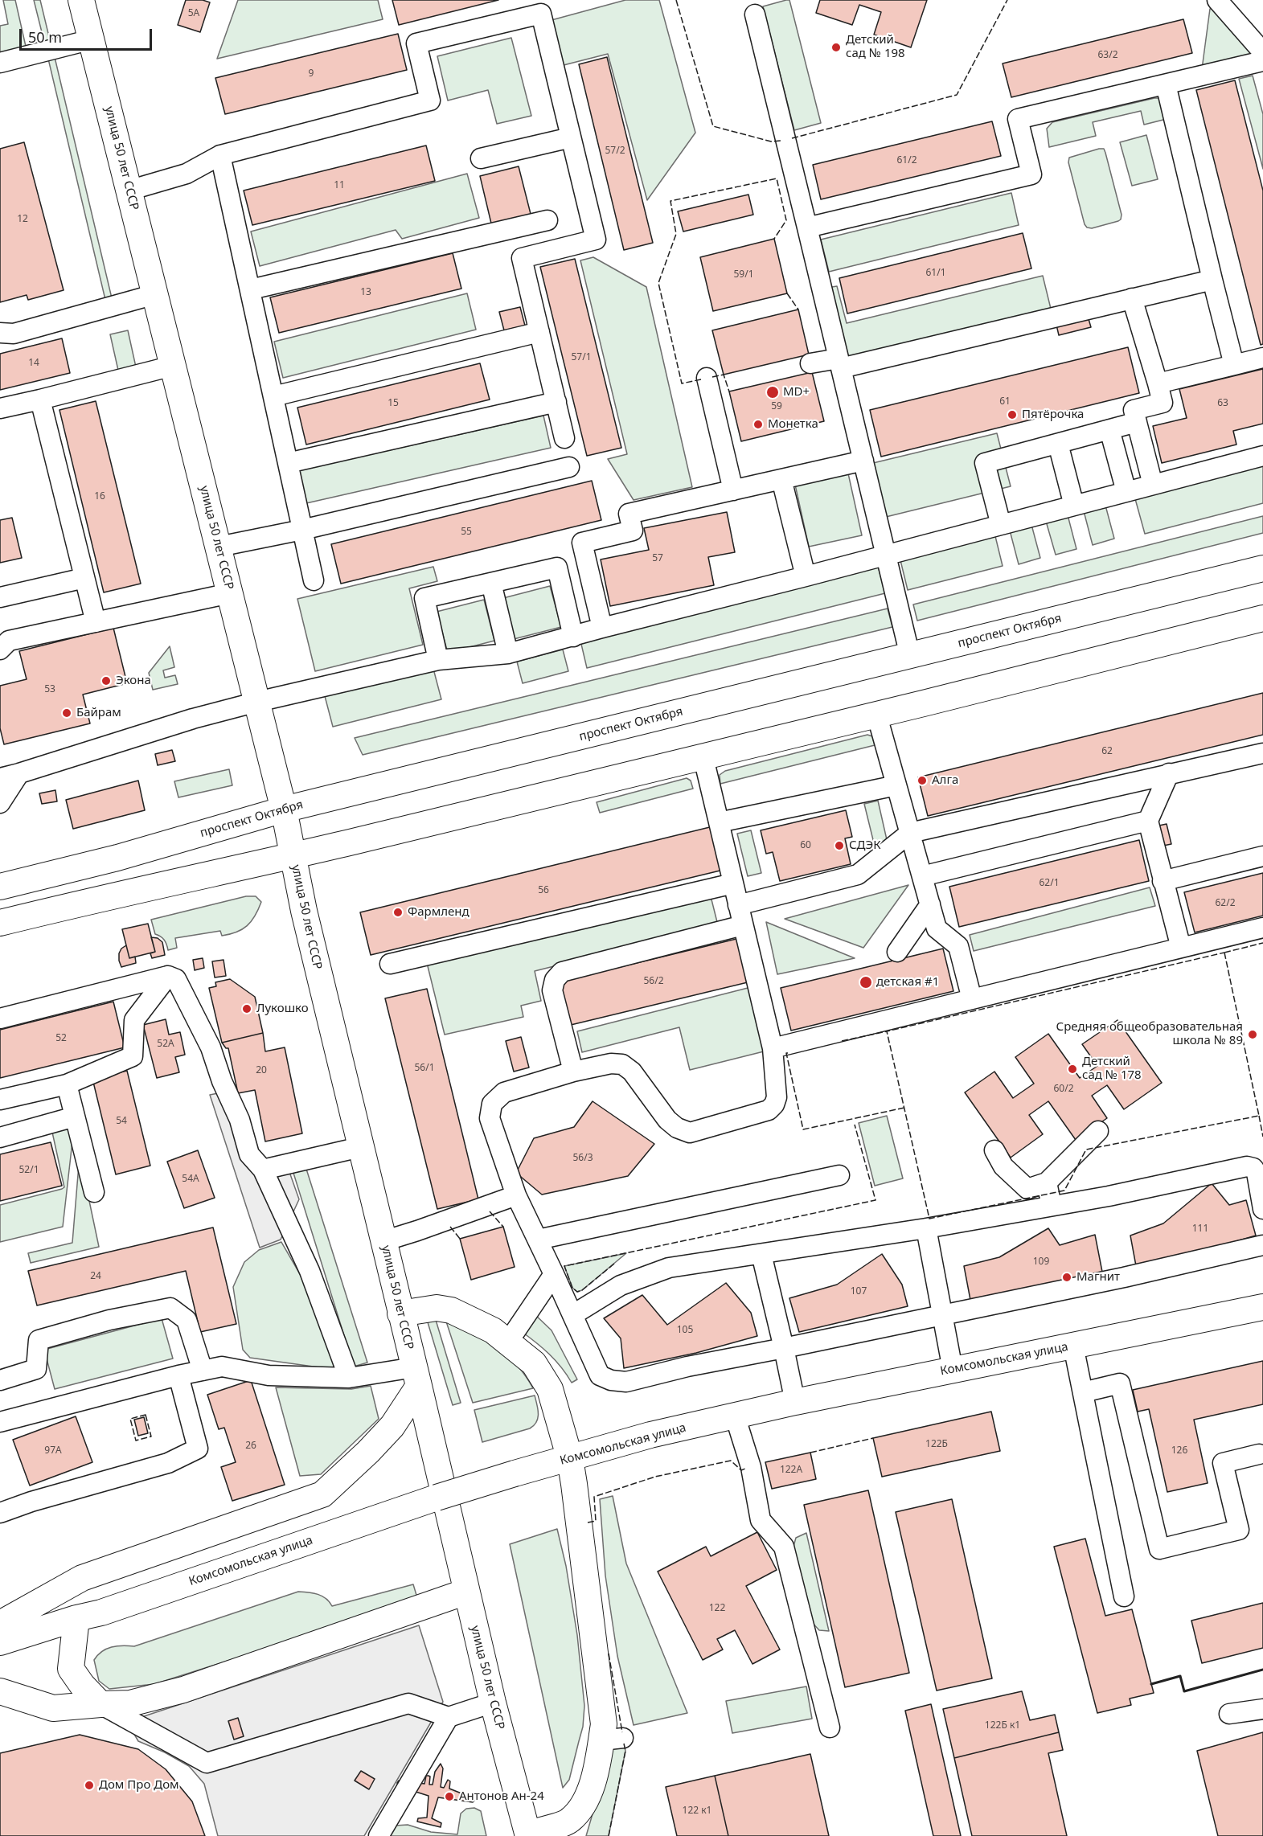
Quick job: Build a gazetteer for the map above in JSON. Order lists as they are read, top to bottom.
{
  "streets": {
    "main road": ["улица 50 лет СССР", "проспект Октября", "Комсомольская улица"]
  },
  "crossings": [
    ["улица 50 лет СССР", "проспект Октября"]
  ],
  "places": [
    "Детский сад № 198",
    "MD+",
    "Пятёрочка",
    "Монетка",
    "Экона",
    "Байрам",
    "Алга",
    "СДЭК",
    "Фармленд",
    "детская #1",
    "Лукошко",
    "Средняя общеобразовательная школа № 89",
    "Детский сад № 178",
    "Магнит",
    "Дом Про Дом",
    "Антонов Ан-24"
  ],
  "house_numbers": [
    "5А",
    "63/2",
    "9",
    "57/2",
    "61/2",
    "11",
    "12",
    "61/1",
    "59/1",
    "13",
    "57/1",
    "14",
    "61",
    "15",
    "63",
    "59",
    "16",
    "55",
    "57",
    "53",
    "62",
    "60",
    "62/1",
    "56",
    "62/2",
    "56/2",
    "52",
    "52А",
    "56/1",
    "20",
    "60/2",
    "54",
    "56/3",
    "52/1",
    "54А",
    "111",
    "109",
    "24",
    "107",
    "105",
    "122Б",
    "26",
    "97А",
    "126",
    "122А",
    "122",
    "122Б к1",
    "122 к1"
  ],
  "scale_bar": "50 m"
}
